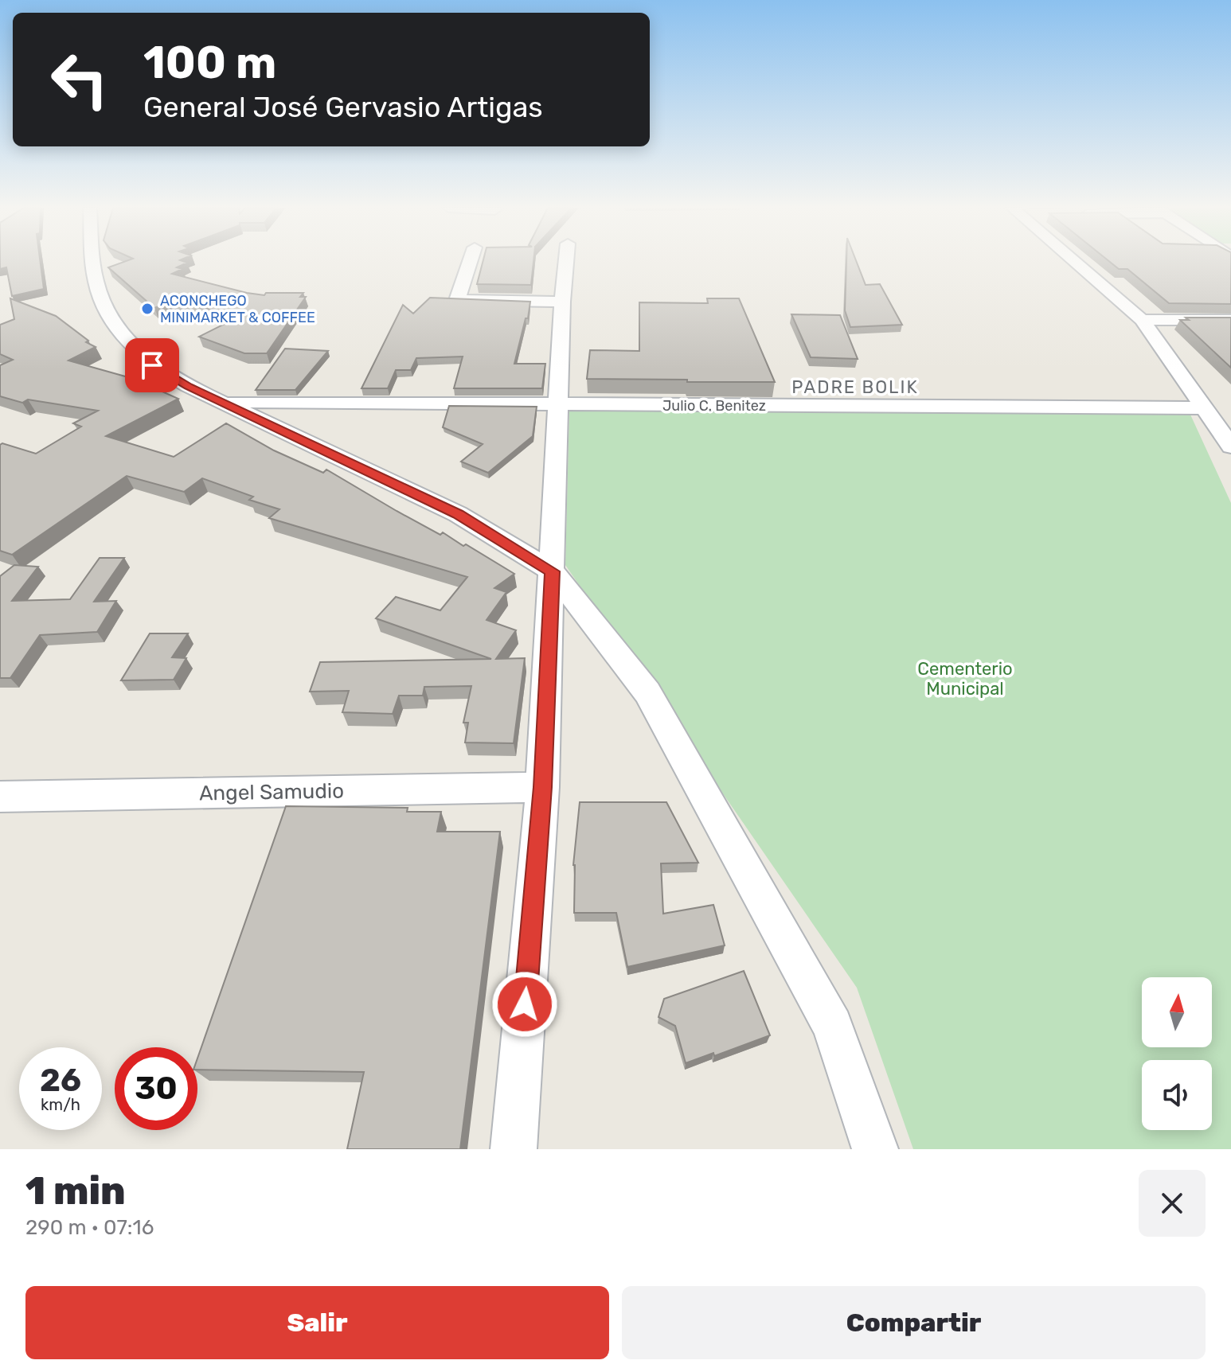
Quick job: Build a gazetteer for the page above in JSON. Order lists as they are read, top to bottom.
{
  "streets": {
    "street": ["Julio C. Benitez", "Angel Samudio"]
  },
  "districts": ["PADRE BOLIK"],
  "parks": ["Cementerio Municipal"],
  "places": ["ACONCHEGO MINIMARKET & COFFEE"],
  "north": "top",
  "page": {
    "turn": ["100 m", "General José Gervasio Artigas"],
    "speed": "26 km/h",
    "limit": "30",
    "heading": ["1 min", "290 m · 07:16"],
    "buttons": ["Salir", "Compartir"]
  }
}
